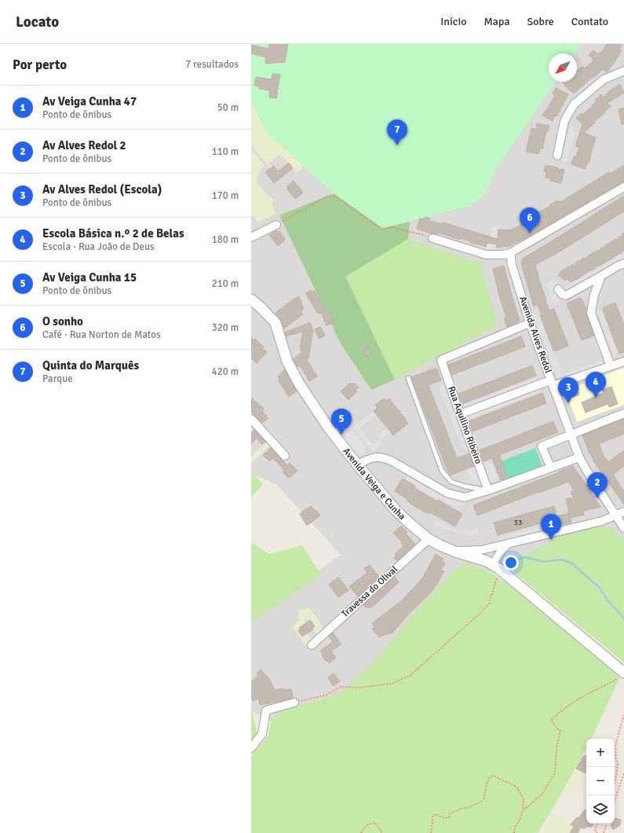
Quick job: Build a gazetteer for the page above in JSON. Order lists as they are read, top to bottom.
{
  "streets": {
    "street": [
      "Avenida Alves Redol",
      "Rua Aquilino Ribeiro",
      "Avenida Veiga e Cunha",
      "Travessa do Olival"
    ]
  },
  "crossings": [
    ["Avenida Alves Redol", "Rua Aquilino Ribeiro"],
    ["Avenida Alves Redol", "Avenida Veiga e Cunha"],
    ["Avenida Veiga e Cunha", "Travessa do Olival"]
  ],
  "house_numbers": ["33"],
  "north": "bottom left",
  "page": {
    "header": "Locato",
    "nav": [
      "Início",
      "Mapa",
      "Sobre",
      "Contato"
    ],
    "heading": ["Por perto", "7 resultados"],
    "list": [
      {
        "mark": "1",
        "name": "Av Veiga Cunha 47",
        "note": "Ponto de ônibus",
        "value": "50 m"
      },
      {
        "mark": "2",
        "name": "Av Alves Redol 2",
        "note": "Ponto de ônibus",
        "value": "110 m"
      },
      {
        "mark": "3",
        "name": "Av Alves Redol (Escola)",
        "note": "Ponto de ônibus",
        "value": "170 m"
      },
      {
        "mark": "4",
        "name": "Escola Básica n.º 2 de Belas",
        "note": "Escola · Rua João de Deus",
        "value": "180 m"
      },
      {
        "mark": "5",
        "name": "Av Veiga Cunha 15",
        "note": "Ponto de ônibus",
        "value": "210 m"
      },
      {
        "mark": "6",
        "name": "O sonho",
        "note": "Café · Rua Norton de Matos",
        "value": "320 m"
      },
      {
        "mark": "7",
        "name": "Quinta do Marquês",
        "note": "Parque",
        "value": "420 m"
      }
    ],
    "pins": [
      "7",
      "6",
      "4",
      "3",
      "5",
      "2",
      "1"
    ],
    "map_buttons": ["+", "−"]
  }
}
